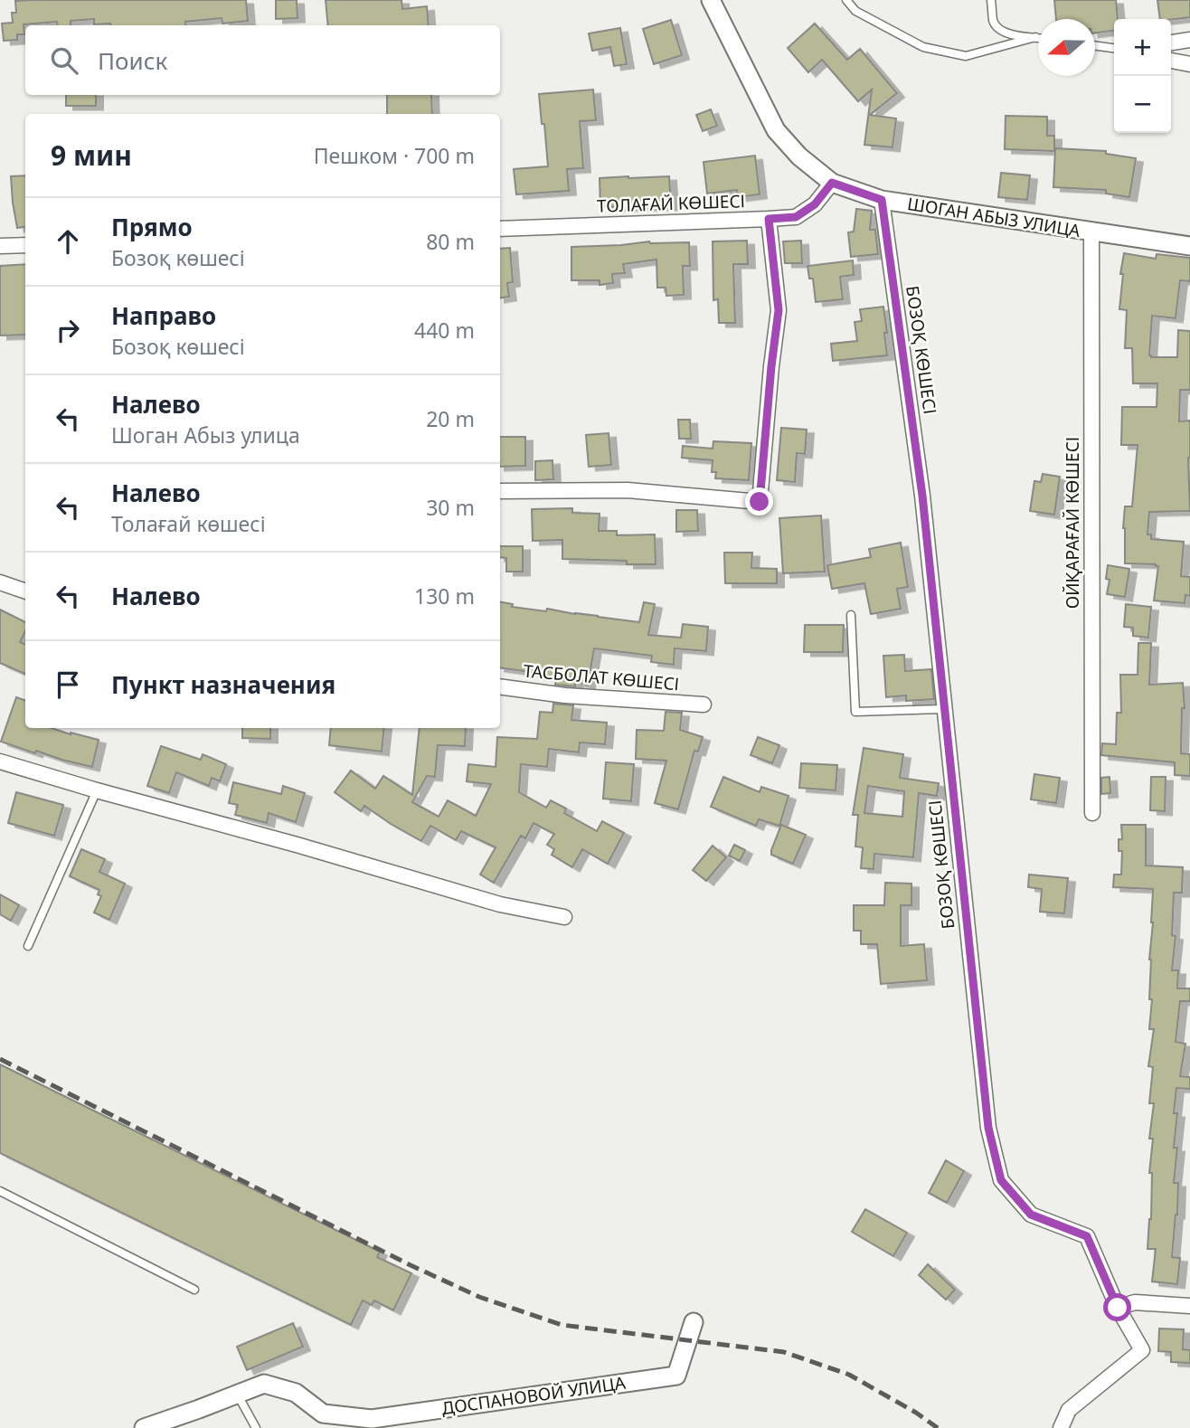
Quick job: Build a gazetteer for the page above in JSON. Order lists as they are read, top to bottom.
{
  "streets": {
    "street": [
      "ТОЛАҒАЙ КӨШЕСІ",
      "ШОГАН АБЫЗ УЛИЦА",
      "БОЗОҚ КӨШЕСІ",
      "ОЙҚАРАҒАЙ КӨШЕСІ",
      "ТАСБОЛАТ КӨШЕСІ",
      "ДОСПАНОВОЙ УЛИЦА"
    ]
  },
  "crossings": [
    ["ТОЛАҒАЙ КӨШЕСІ", "ШОГАН АБЫЗ УЛИЦА"],
    ["ШОГАН АБЫЗ УЛИЦА", "БОЗОҚ КӨШЕСІ"],
    ["ШОГАН АБЫЗ УЛИЦА", "ОЙҚАРАҒАЙ КӨШЕСІ"]
  ],
  "north": "left",
  "page": {
    "map_buttons": ["+", "−"],
    "search": "Поиск",
    "heading": ["9 мин", "Пешком · 700 m"],
    "list": [
      ["Прямо", "Бозоқ көшесі", "80 m"],
      ["Направо", "Бозоқ көшесі", "440 m"],
      ["Налево", "Шоган Абыз улица", "20 m"],
      ["Налево", "Толағай көшесі", "30 m"],
      ["Налево", "130 m"],
      "Пункт назначения"
    ]
  }
}
